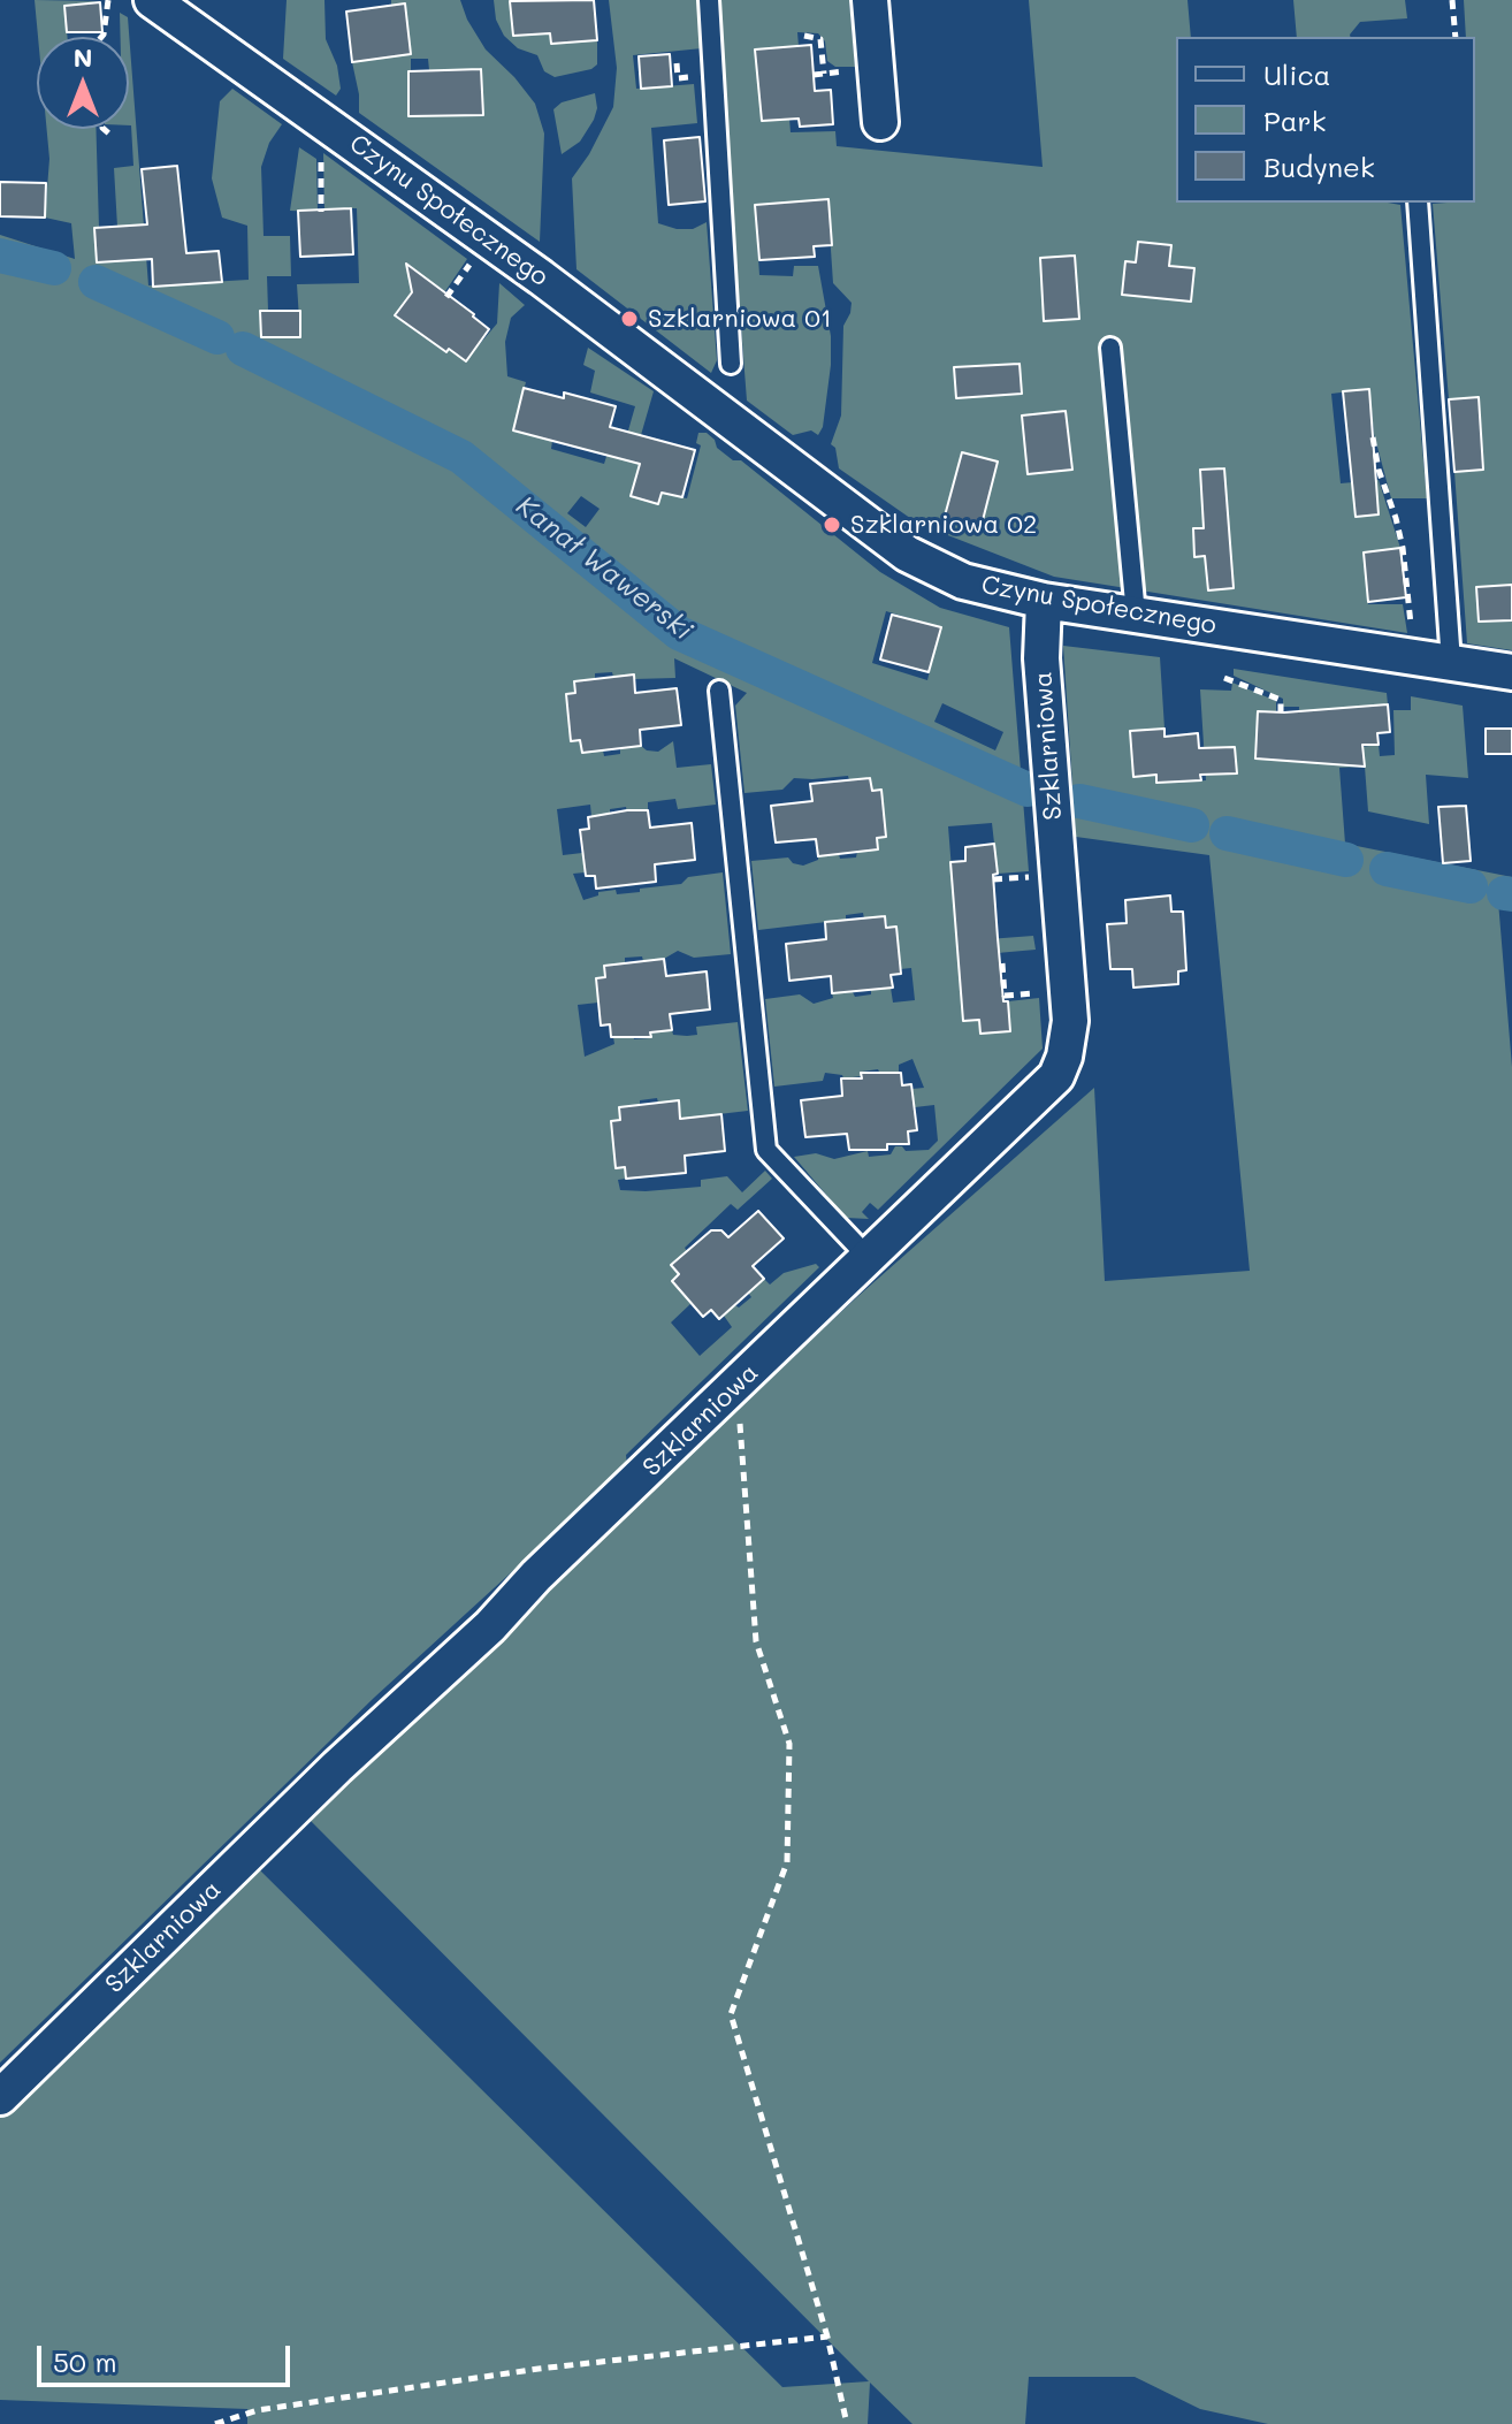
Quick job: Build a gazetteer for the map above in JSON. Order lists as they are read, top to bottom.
{
  "streets": {
    "street": ["Czynu Społecznego", "Szklarniowa"]
  },
  "crossings": [
    ["Czynu Społecznego", "Szklarniowa"]
  ],
  "water": ["Kanał Wawerski"],
  "places": ["Szklarniowa 01", "Szklarniowa 02"],
  "legend": ["Ulica", "Park", "Budynek"],
  "scale_bar": "50 m",
  "north": "top"
}
